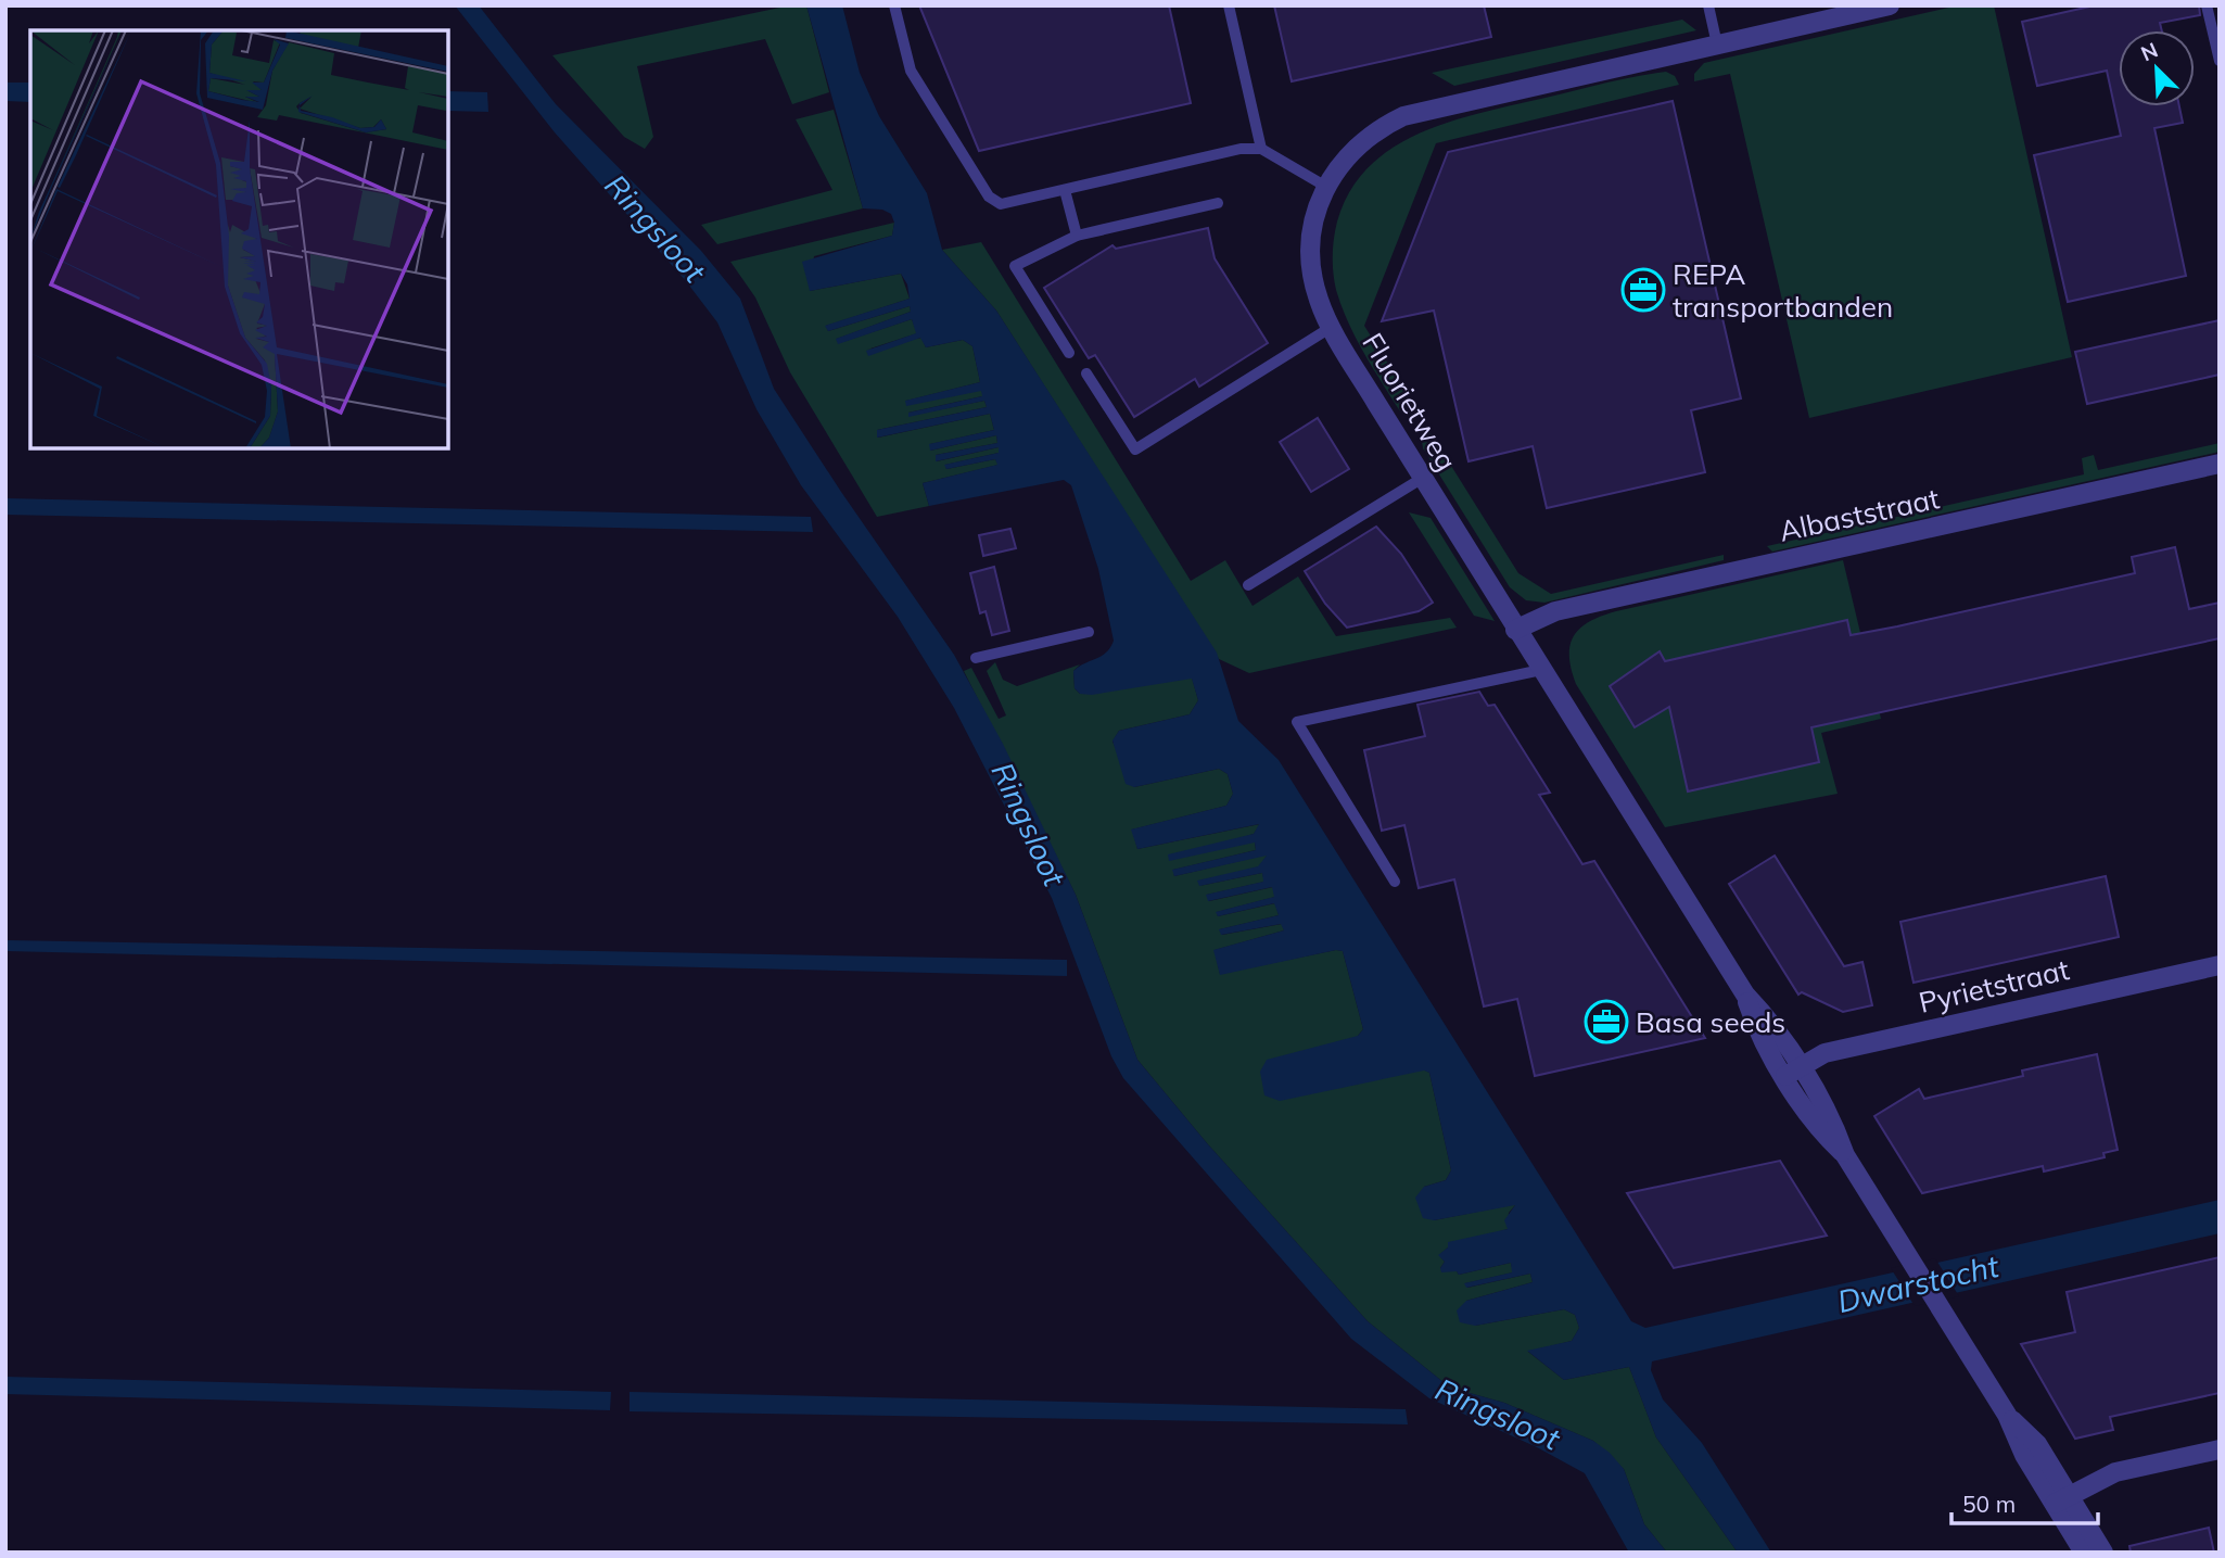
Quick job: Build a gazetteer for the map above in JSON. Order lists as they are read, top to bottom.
{
  "streets": {
    "street": ["Fluorietweg", "Albaststraat", "Pyrietstraat"]
  },
  "crossings": [
    ["Fluorietweg", "Albaststraat"],
    ["Fluorietweg", "Pyrietstraat"]
  ],
  "water": ["Ringsloot", "Dwarstocht"],
  "places": {
    "office": ["REPA transportbanden", "Basa seeds"]
  },
  "scale_bar": "50 m",
  "north": "top left"
}
